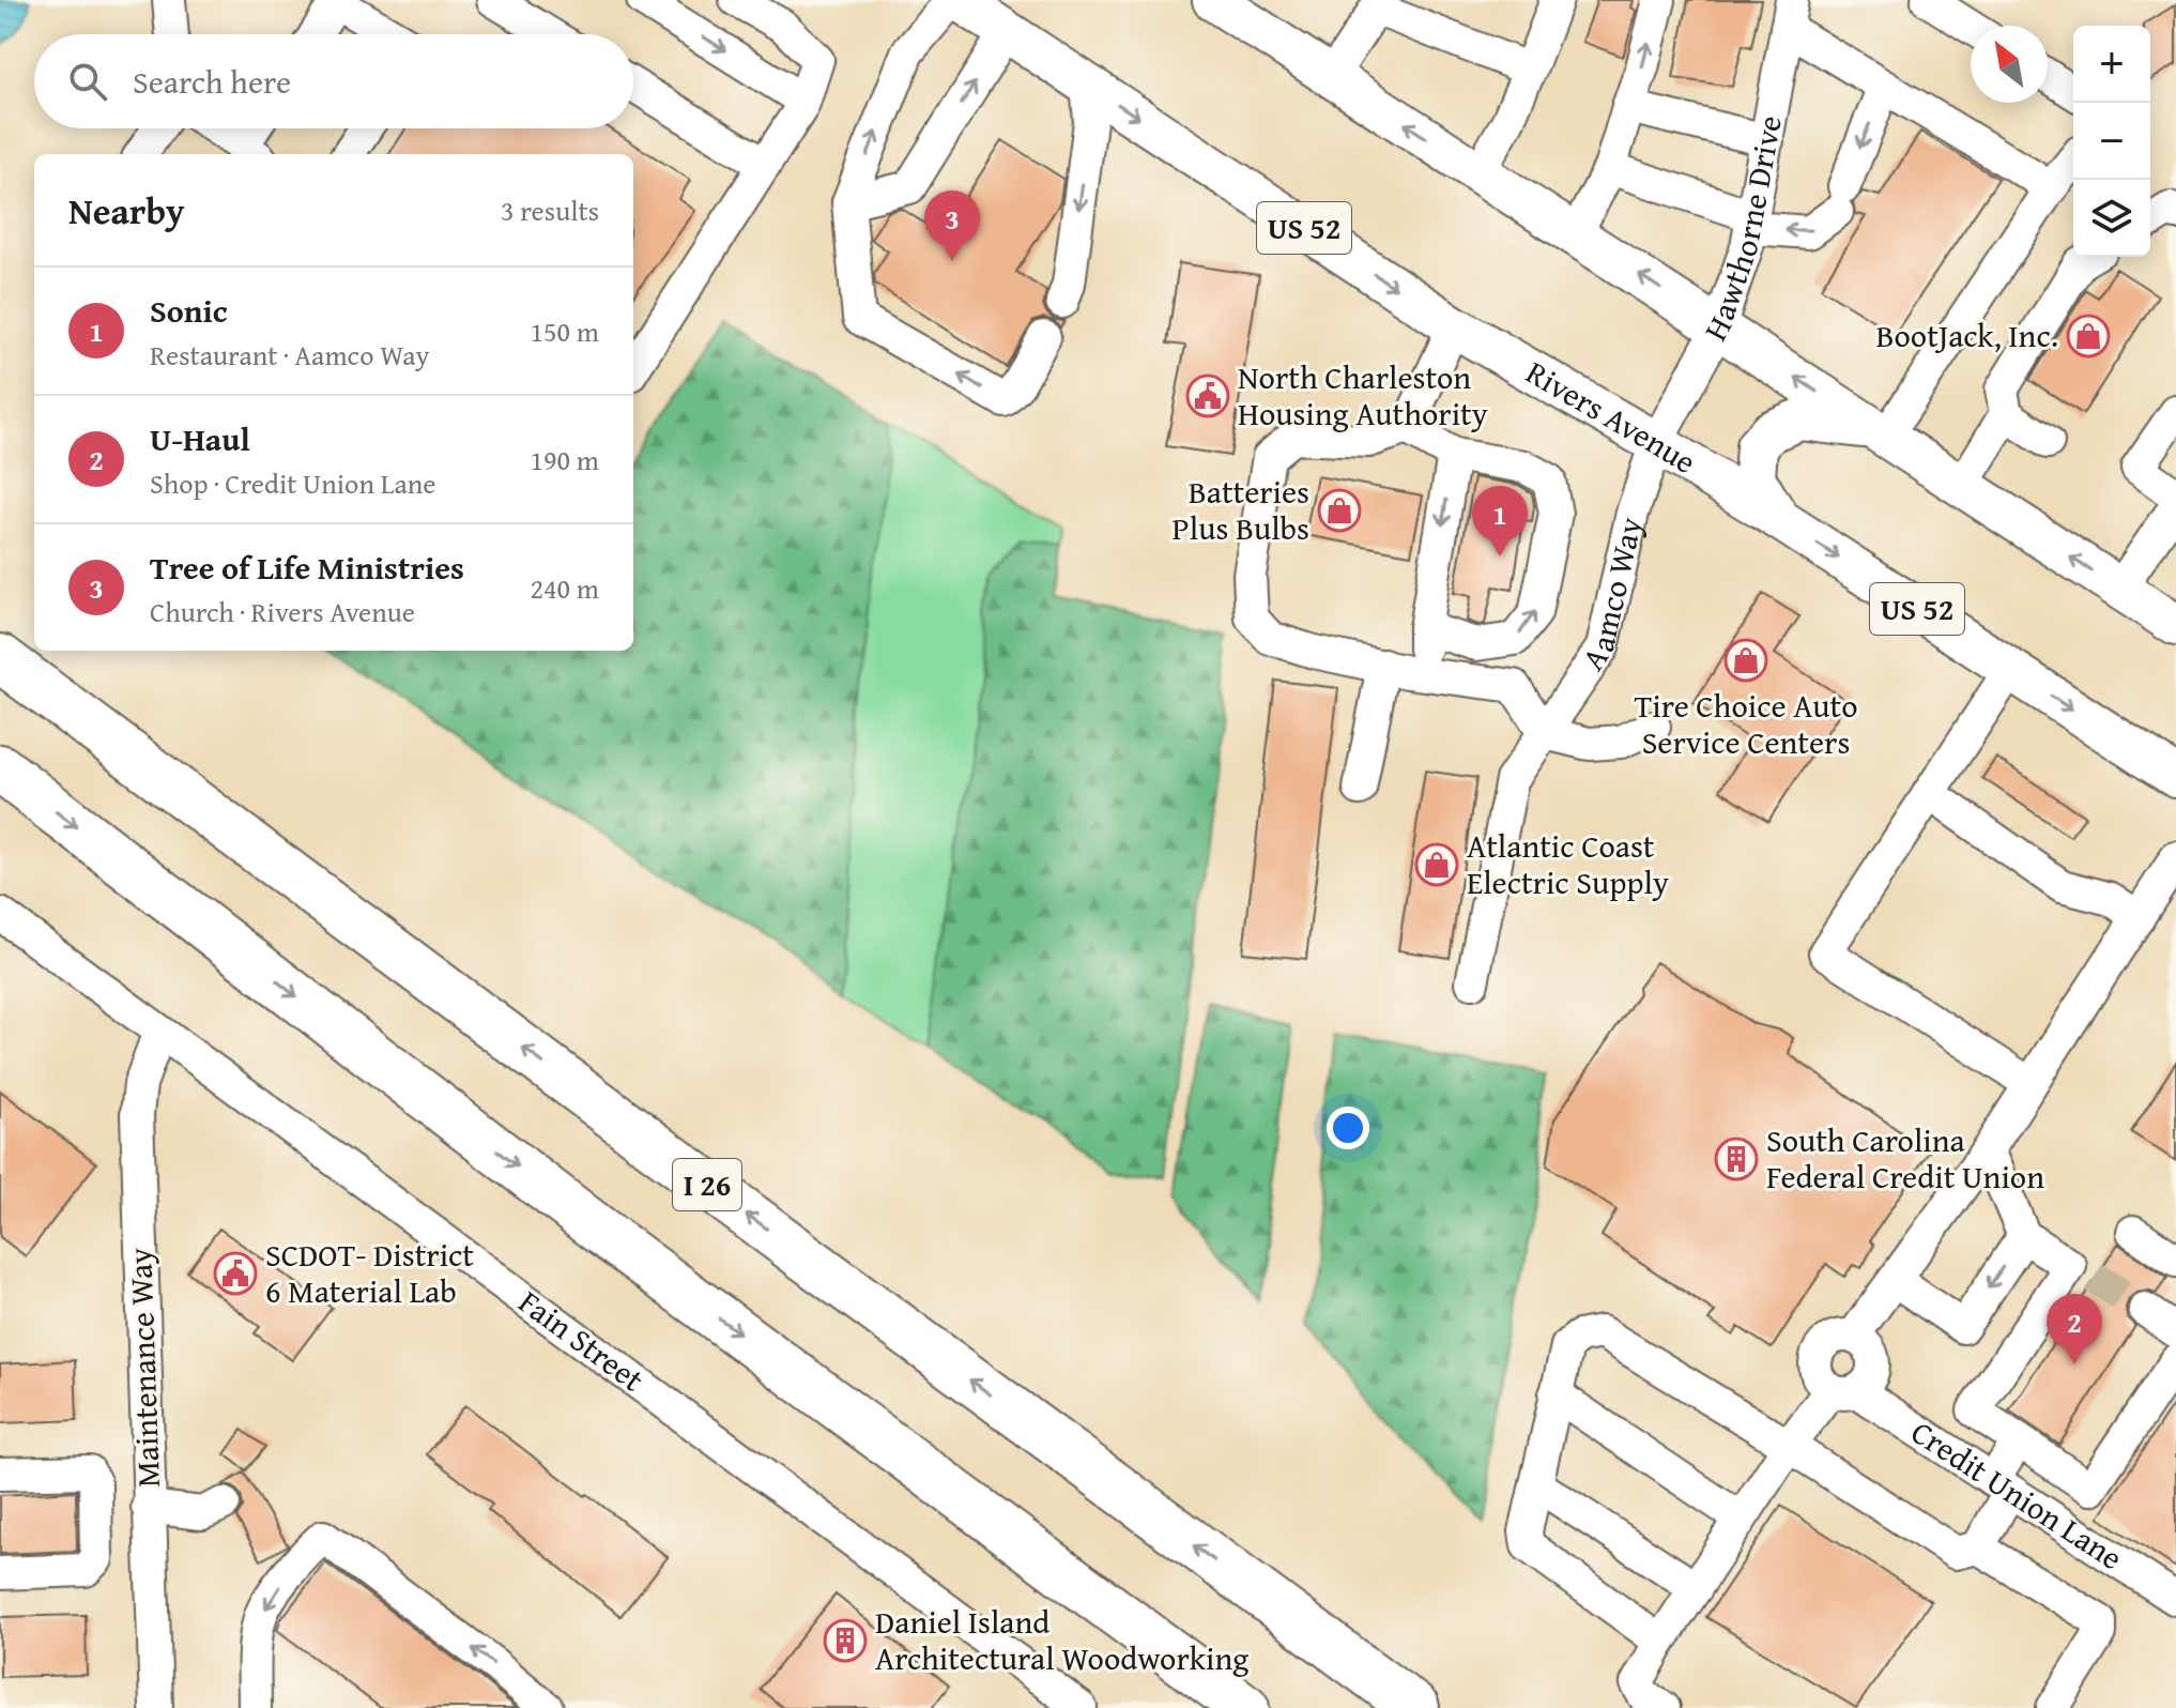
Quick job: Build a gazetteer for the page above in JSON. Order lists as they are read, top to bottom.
{
  "streets": {
    "highway": ["I 26"],
    "main road": ["US 52", "Rivers Avenue"],
    "street": [
      "Hawthorne Drive",
      "Aamco Way",
      "Fain Street",
      "Maintenance Way",
      "Credit Union Lane"
    ]
  },
  "crossings": [
    ["Hawthorne Drive", "Rivers Avenue"],
    ["Hawthorne Drive", "Aamco Way"],
    ["Rivers Avenue", "Aamco Way"],
    ["Fain Street", "Maintenance Way"]
  ],
  "places": {
    "shop": [
      "BootJack, Inc.",
      "Batteries Plus Bulbs",
      "Tire Choice Auto Service Centers",
      "Atlantic Coast Electric Supply"
    ],
    "public building": ["North Charleston Housing Authority", "SCDOT- District 6 Material Lab"],
    "building": ["South Carolina Federal Credit Union", "Daniel Island Architectural Woodworking"]
  },
  "north": "top left",
  "page": {
    "map_buttons": ["+", "−"],
    "search": "Search here",
    "heading": ["Nearby", "3 results"],
    "pins": ["3", "1", "2"],
    "list": [
      {
        "mark": "1",
        "name": "Sonic",
        "note": "Restaurant · Aamco Way",
        "value": "150 m"
      },
      {
        "mark": "2",
        "name": "U-Haul",
        "note": "Shop · Credit Union Lane",
        "value": "190 m"
      },
      {
        "mark": "3",
        "name": "Tree of Life Ministries",
        "note": "Church · Rivers Avenue",
        "value": "240 m"
      }
    ]
  }
}
